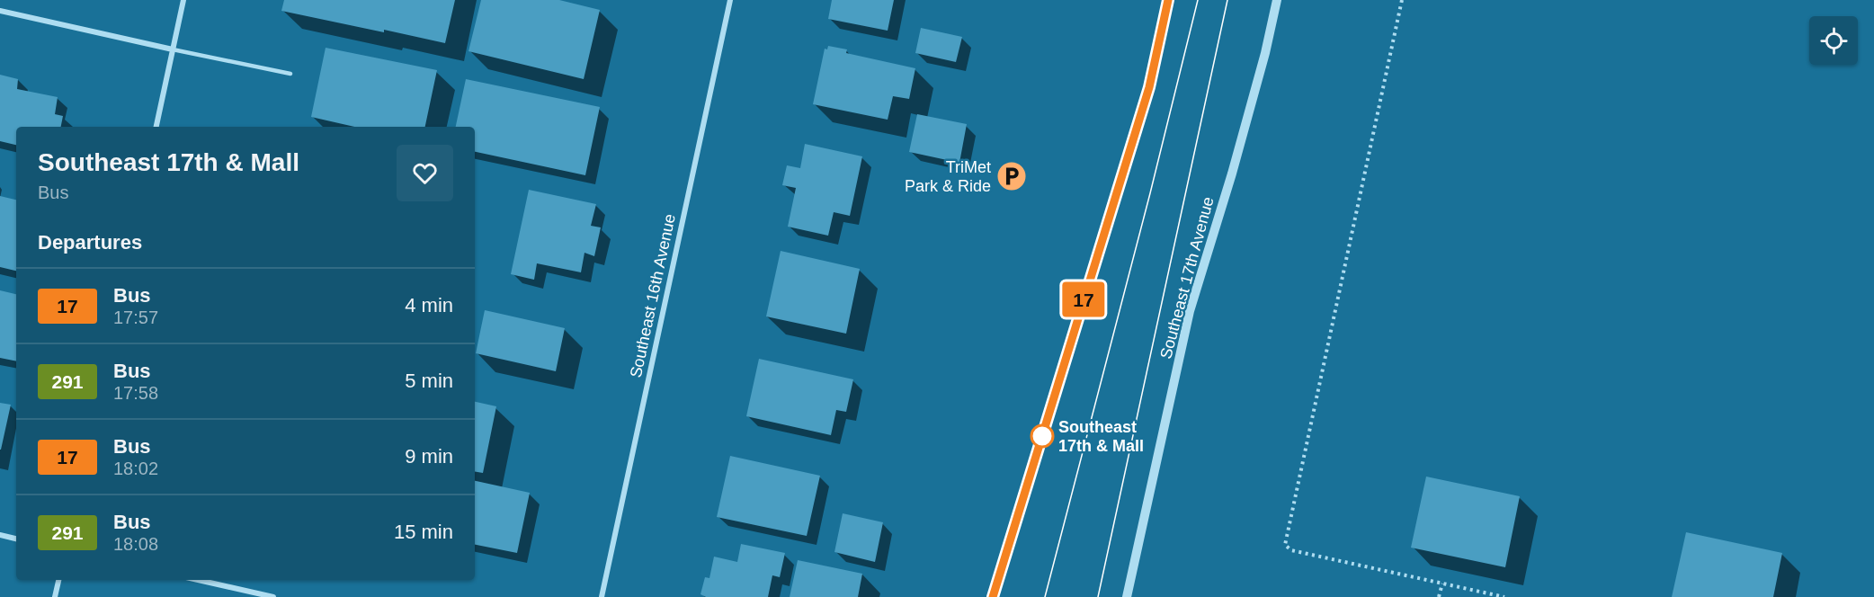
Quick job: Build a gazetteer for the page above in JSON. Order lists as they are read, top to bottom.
{
  "streets": {
    "street": ["Southeast 17th Avenue", "Southeast 16th Avenue"]
  },
  "places": {
    "parking": ["TriMet Park & Ride"],
    "other": ["Southeast 17th & Mall"]
  },
  "lines": ["bus line 17"],
  "page": {
    "on_map": "17",
    "heading": [
      ["Southeast 17th & Mall", "Bus"],
      "Departures"
    ],
    "list": [
      {
        "mark": "17",
        "name": "Bus",
        "note": "17:57",
        "value": "4 min"
      },
      {
        "mark": "291",
        "name": "Bus",
        "note": "17:58",
        "value": "5 min"
      },
      {
        "mark": "17",
        "name": "Bus",
        "note": "18:02",
        "value": "9 min"
      },
      {
        "mark": "291",
        "name": "Bus",
        "note": "18:08",
        "value": "15 min"
      }
    ]
  }
}
